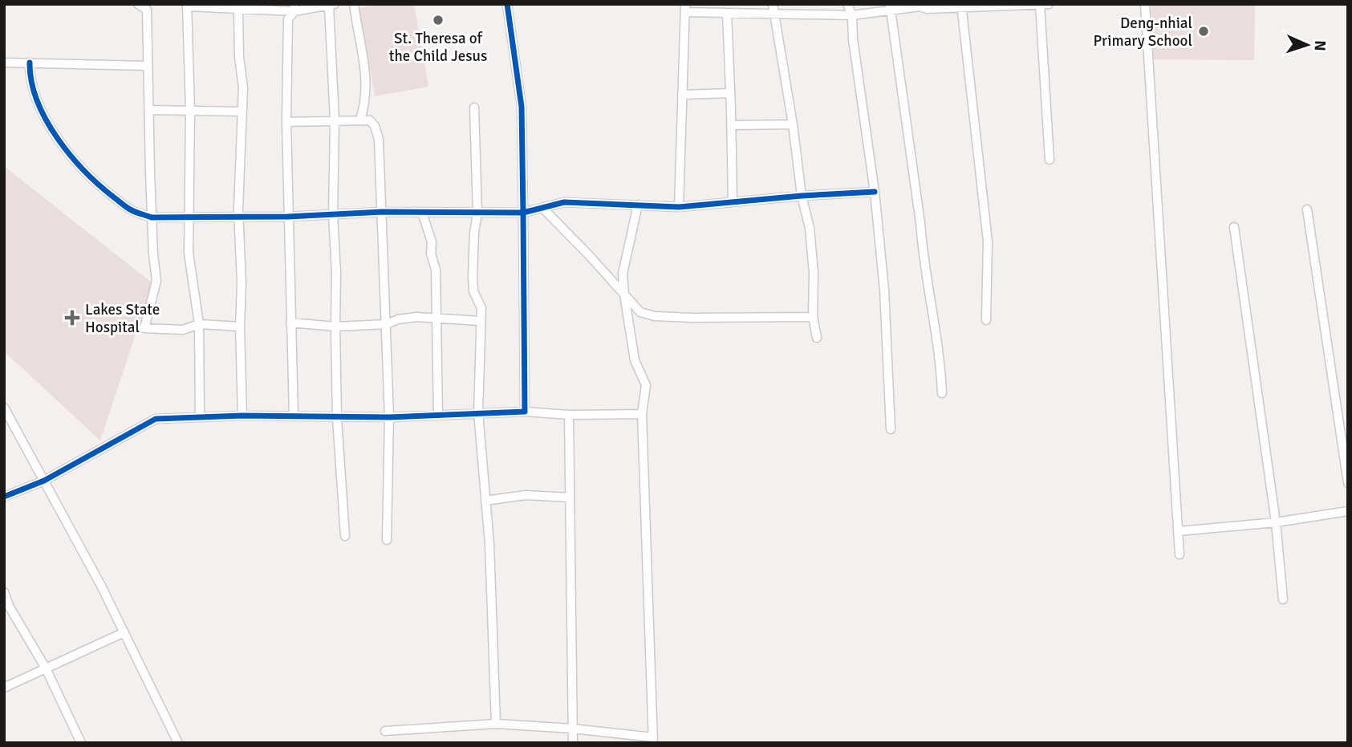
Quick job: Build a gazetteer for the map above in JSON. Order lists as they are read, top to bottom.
{
  "places": {
    "other": ["St. Theresa of the Child Jesus", "Deng-nhial Primary School"],
    "health": ["Lakes State Hospital"]
  },
  "north": "right"
}
